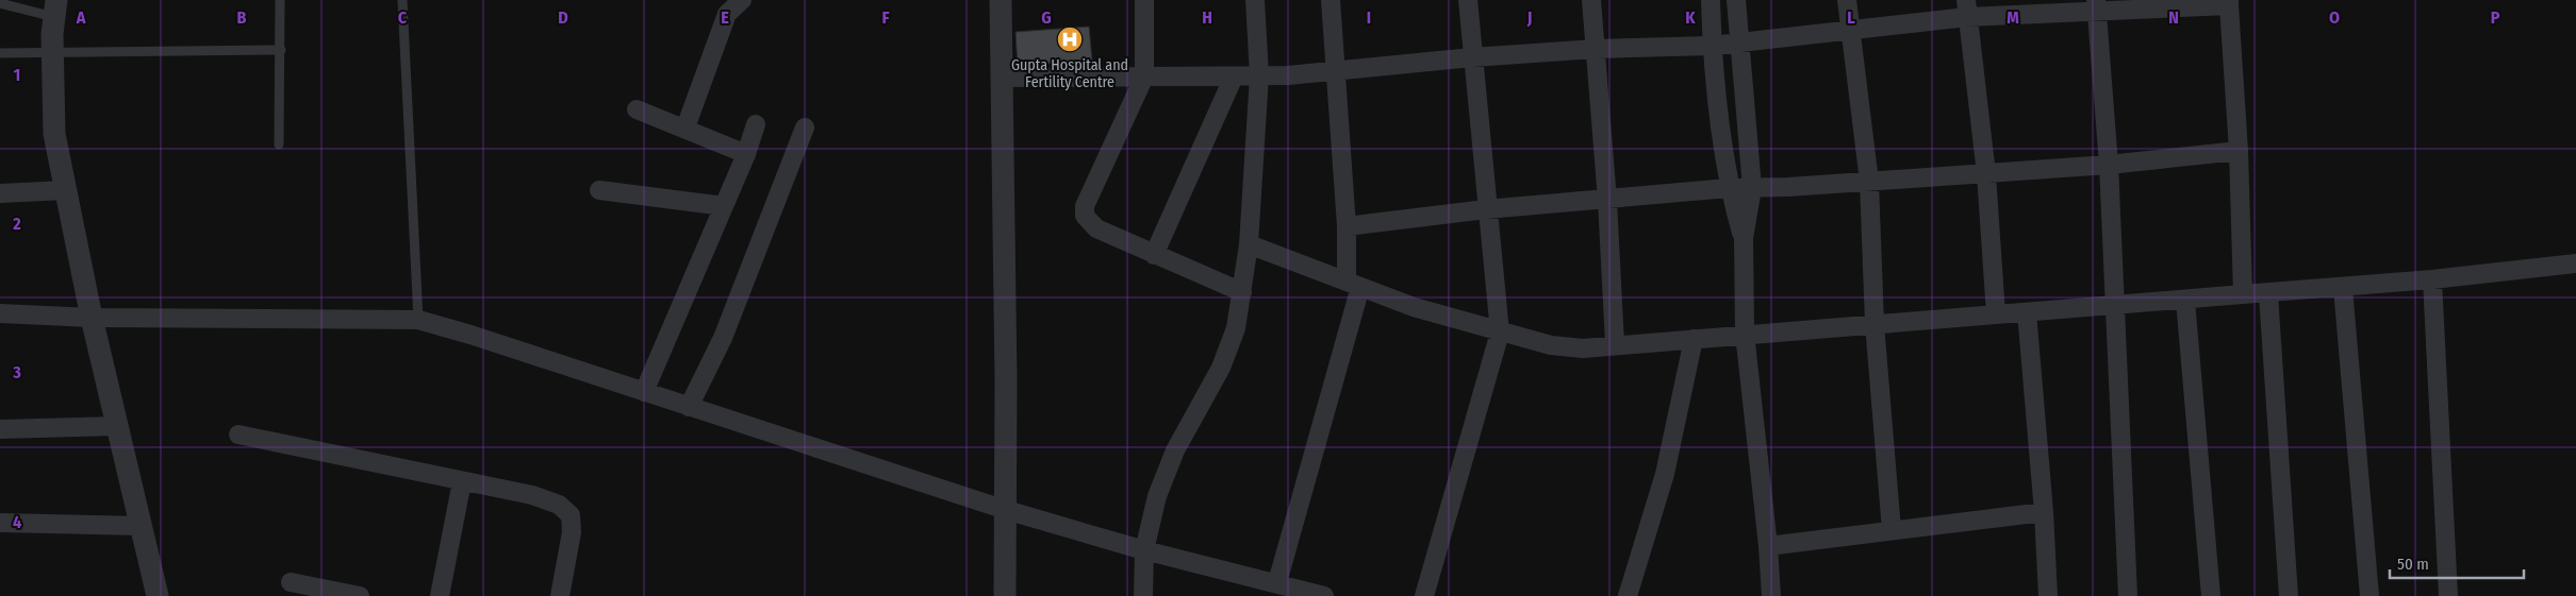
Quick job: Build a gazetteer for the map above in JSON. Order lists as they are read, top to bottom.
{
  "places": {
    "hospital": ["Gupta Hospital and Fertility Centre"]
  },
  "scale_bar": "50 m",
  "grid": {
    "columns": [
      "A",
      "B",
      "C",
      "D",
      "E",
      "F",
      "G",
      "H",
      "I",
      "J",
      "K",
      "L",
      "M",
      "N",
      "O",
      "P"
    ],
    "rows": [
      "1",
      "2",
      "3",
      "4"
    ]
  }
}
